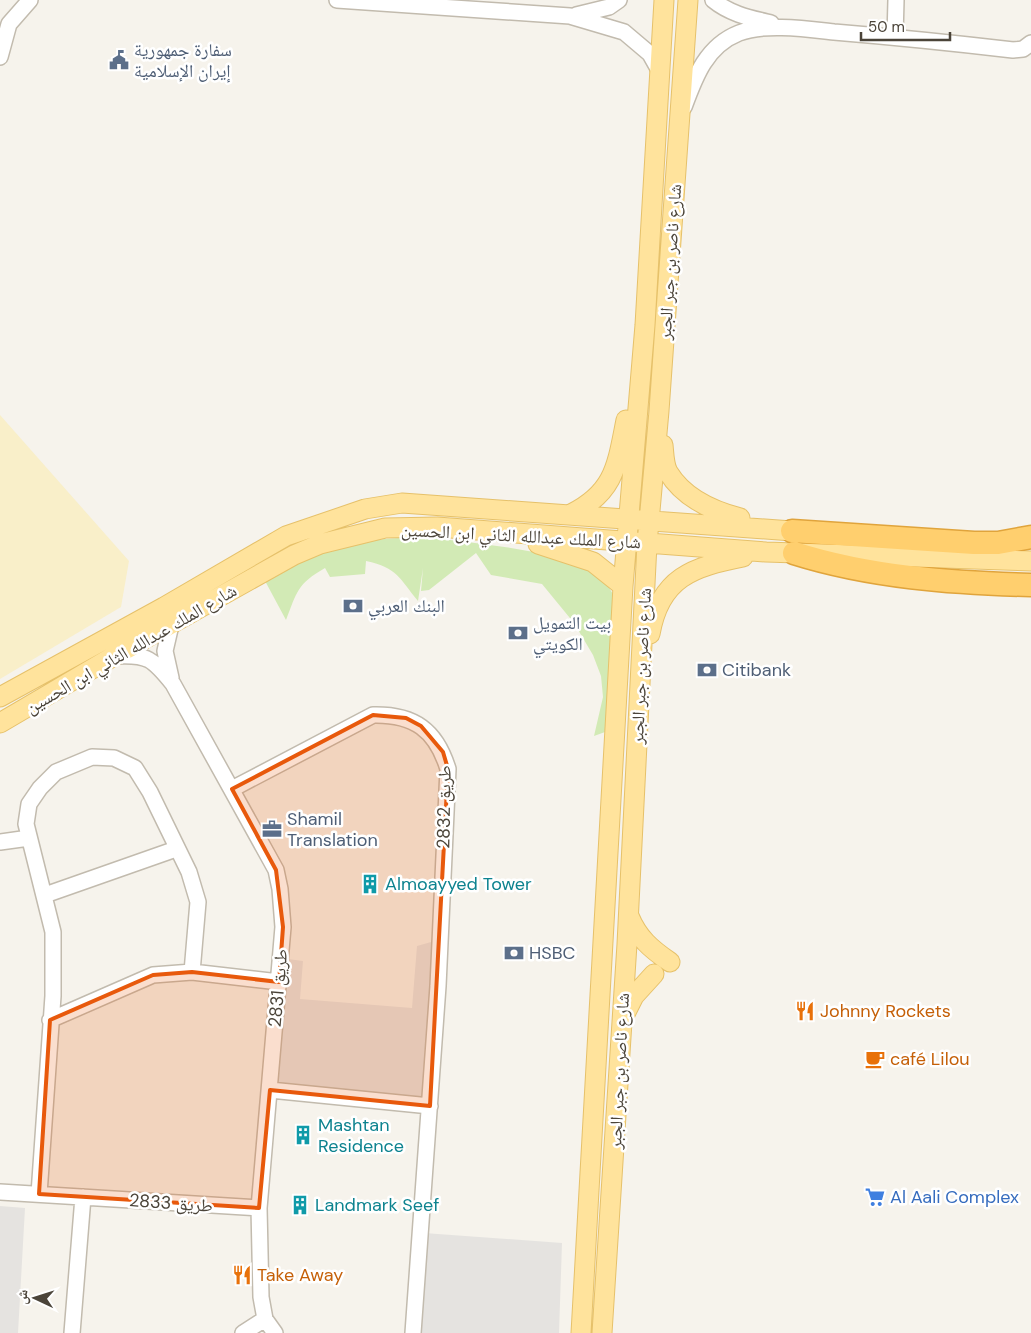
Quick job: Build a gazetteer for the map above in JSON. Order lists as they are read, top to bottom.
{
  "streets": {
    "main road": ["شارع ناصر بن جبر الجبر", "شارع الملك عبدالله الثاني ابن الحسين"],
    "street": ["طريق 2832", "طريق 2831", "طريق 2833"]
  },
  "crossings": [
    ["شارع ناصر بن جبر الجبر", "شارع الملك عبدالله الثاني ابن الحسين"],
    ["شارع الملك عبدالله الثاني ابن الحسين", "طريق 2831"],
    ["طريق 2832", "طريق 2831"],
    ["طريق 2831", "طريق 2833"]
  ],
  "places": {
    "public building": ["سفارة جمهورية إيران الإسلامية"],
    "bank": [
      "البنك العربي",
      "بيت التمويل الكويتي",
      "Citibank",
      "HSBC"
    ],
    "office": ["Shamil Translation"],
    "building": ["Almoayyed Tower", "Mashtan Residence", "Landmark Seef"],
    "restaurant": ["Johnny Rockets", "Take Away"],
    "cafe": ["café Lilou"],
    "supermarket": ["Al Aali Complex"]
  },
  "scale_bar": "50 m",
  "north": "left"
}
